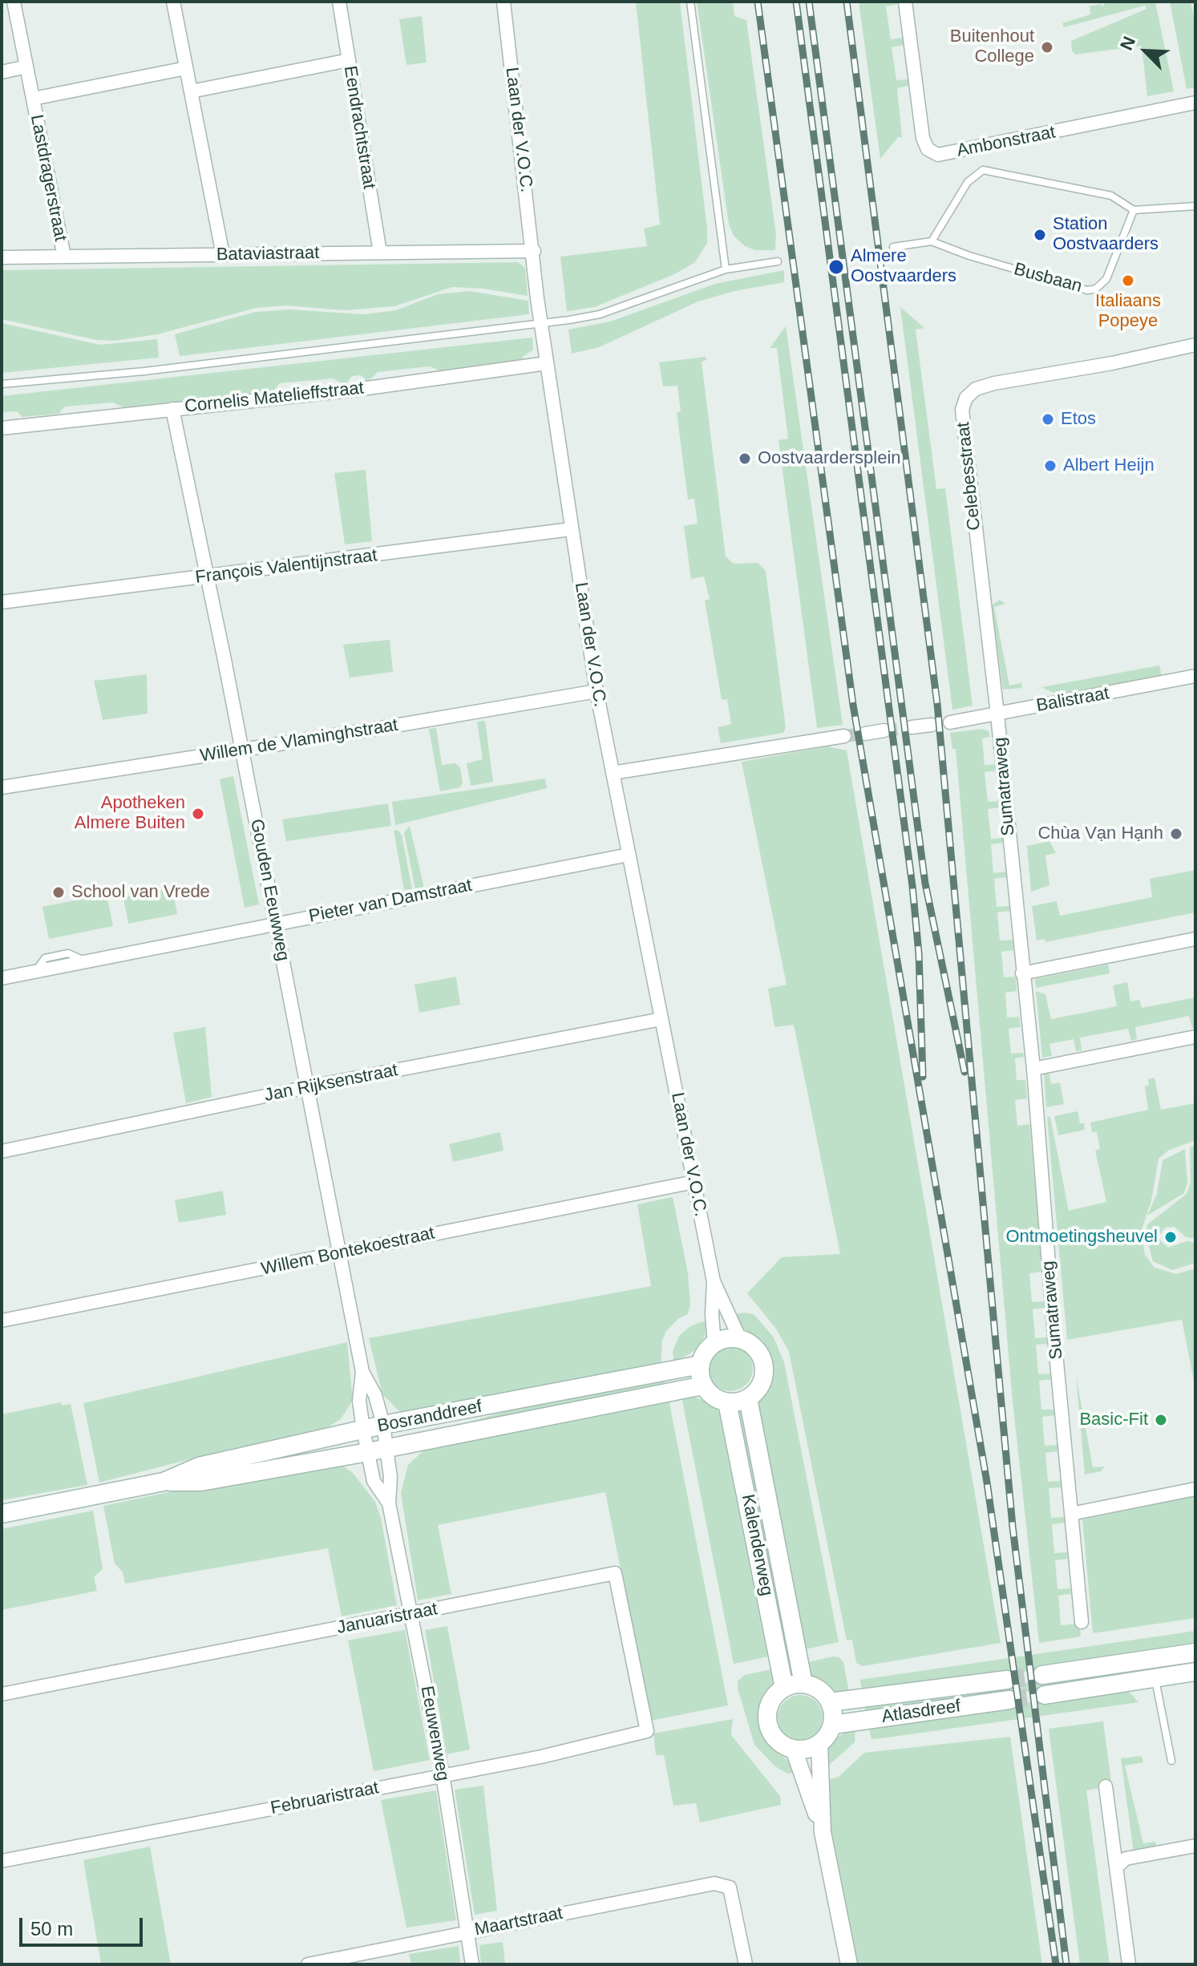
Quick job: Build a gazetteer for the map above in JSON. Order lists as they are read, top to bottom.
{
  "streets": {
    "main road": ["Bosranddreef", "Kalenderweg", "Atlasdreef"],
    "street": [
      "Eendrachtstraat",
      "Laan der V.O.C.",
      "Ambonstraat",
      "Lastdragerstraat",
      "Bataviastraat",
      "Cornelis Matelieffstraat",
      "Celebesstraat",
      "François Valentijnstraat",
      "Balistraat",
      "Willem de Vlaminghstraat",
      "Sumatraweg",
      "Gouden Eeuwweg",
      "Pieter van Damstraat",
      "Jan Rijksenstraat",
      "Willem Bontekoestraat",
      "Januaristraat",
      "Eeuwenweg",
      "Februaristraat",
      "Maartstraat"
    ],
    "lane": ["Busbaan"]
  },
  "crossings": [
    ["Eendrachtstraat", "Bataviastraat"],
    ["Laan der V.O.C.", "Bataviastraat"],
    ["Laan der V.O.C.", "Cornelis Matelieffstraat"],
    ["Laan der V.O.C.", "François Valentijnstraat"],
    ["Laan der V.O.C.", "Willem de Vlaminghstraat"],
    ["Laan der V.O.C.", "Pieter van Damstraat"],
    ["Laan der V.O.C.", "Jan Rijksenstraat"],
    ["Laan der V.O.C.", "Willem Bontekoestraat"],
    ["Laan der V.O.C.", "Bosranddreef"],
    ["Laan der V.O.C.", "Kalenderweg"],
    ["Lastdragerstraat", "Bataviastraat"],
    ["Cornelis Matelieffstraat", "Gouden Eeuwweg"],
    ["Celebesstraat", "Balistraat"],
    ["Celebesstraat", "Sumatraweg"],
    ["François Valentijnstraat", "Gouden Eeuwweg"],
    ["Balistraat", "Sumatraweg"],
    ["Willem de Vlaminghstraat", "Gouden Eeuwweg"],
    ["Gouden Eeuwweg", "Pieter van Damstraat"],
    ["Gouden Eeuwweg", "Jan Rijksenstraat"],
    ["Gouden Eeuwweg", "Willem Bontekoestraat"],
    ["Gouden Eeuwweg", "Bosranddreef"],
    ["Gouden Eeuwweg", "Eeuwenweg"],
    ["Bosranddreef", "Kalenderweg"],
    ["Bosranddreef", "Eeuwenweg"],
    ["Kalenderweg", "Atlasdreef"],
    ["Januaristraat", "Eeuwenweg"],
    ["Januaristraat", "Februaristraat"],
    ["Eeuwenweg", "Februaristraat"],
    ["Eeuwenweg", "Maartstraat"]
  ],
  "places": [
    "Buitenhout College",
    "Station Oostvaarders",
    "Almere Oostvaarders",
    "Italiaans Popeye",
    "Etos",
    "Oostvaardersplein",
    "Albert Heijn",
    "Apotheken Almere Buiten",
    "Chùa Vạn Hạnh",
    "School van Vrede",
    "Ontmoetingsheuvel",
    "Basic-Fit"
  ],
  "scale_bar": "50 m",
  "north": "top left"
}
